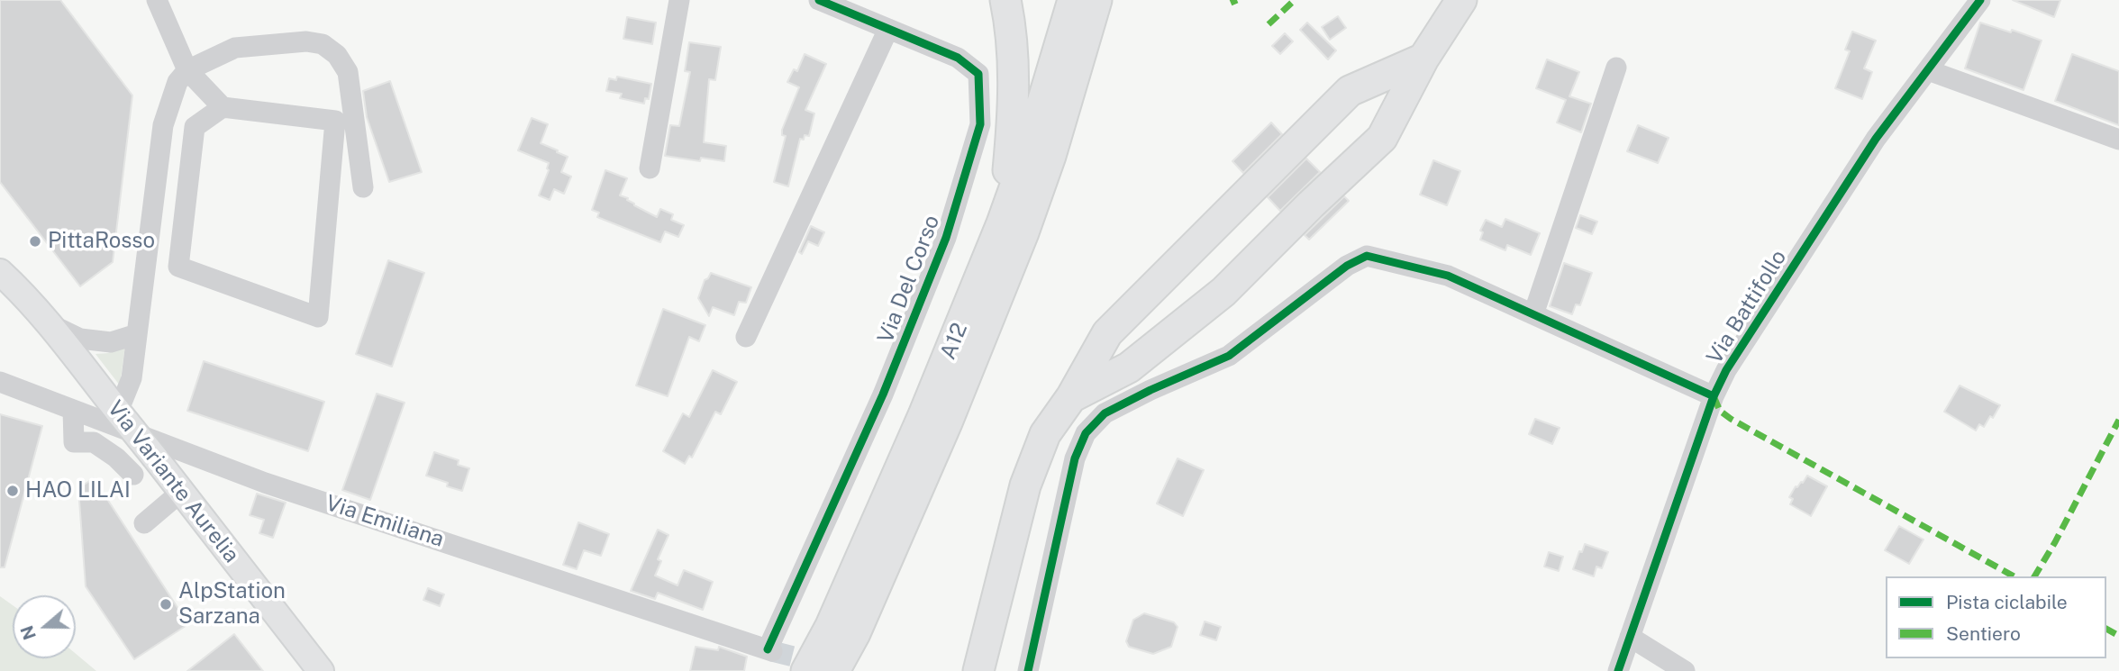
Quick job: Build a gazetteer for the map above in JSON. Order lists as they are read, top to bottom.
{
  "streets": {
    "highway": ["A12"],
    "main road": ["Via Variante Aurelia"],
    "street": ["Via Del Corso", "Via Battifollo", "Via Emiliana"]
  },
  "crossings": [
    ["Via Del Corso", "Via Emiliana"],
    ["Via Variante Aurelia", "Via Emiliana"]
  ],
  "places": ["PittaRosso", "HAO LILAI", "AlpStation Sarzana"],
  "legend": ["Pista ciclabile", "Sentiero"],
  "north": "left"
}
